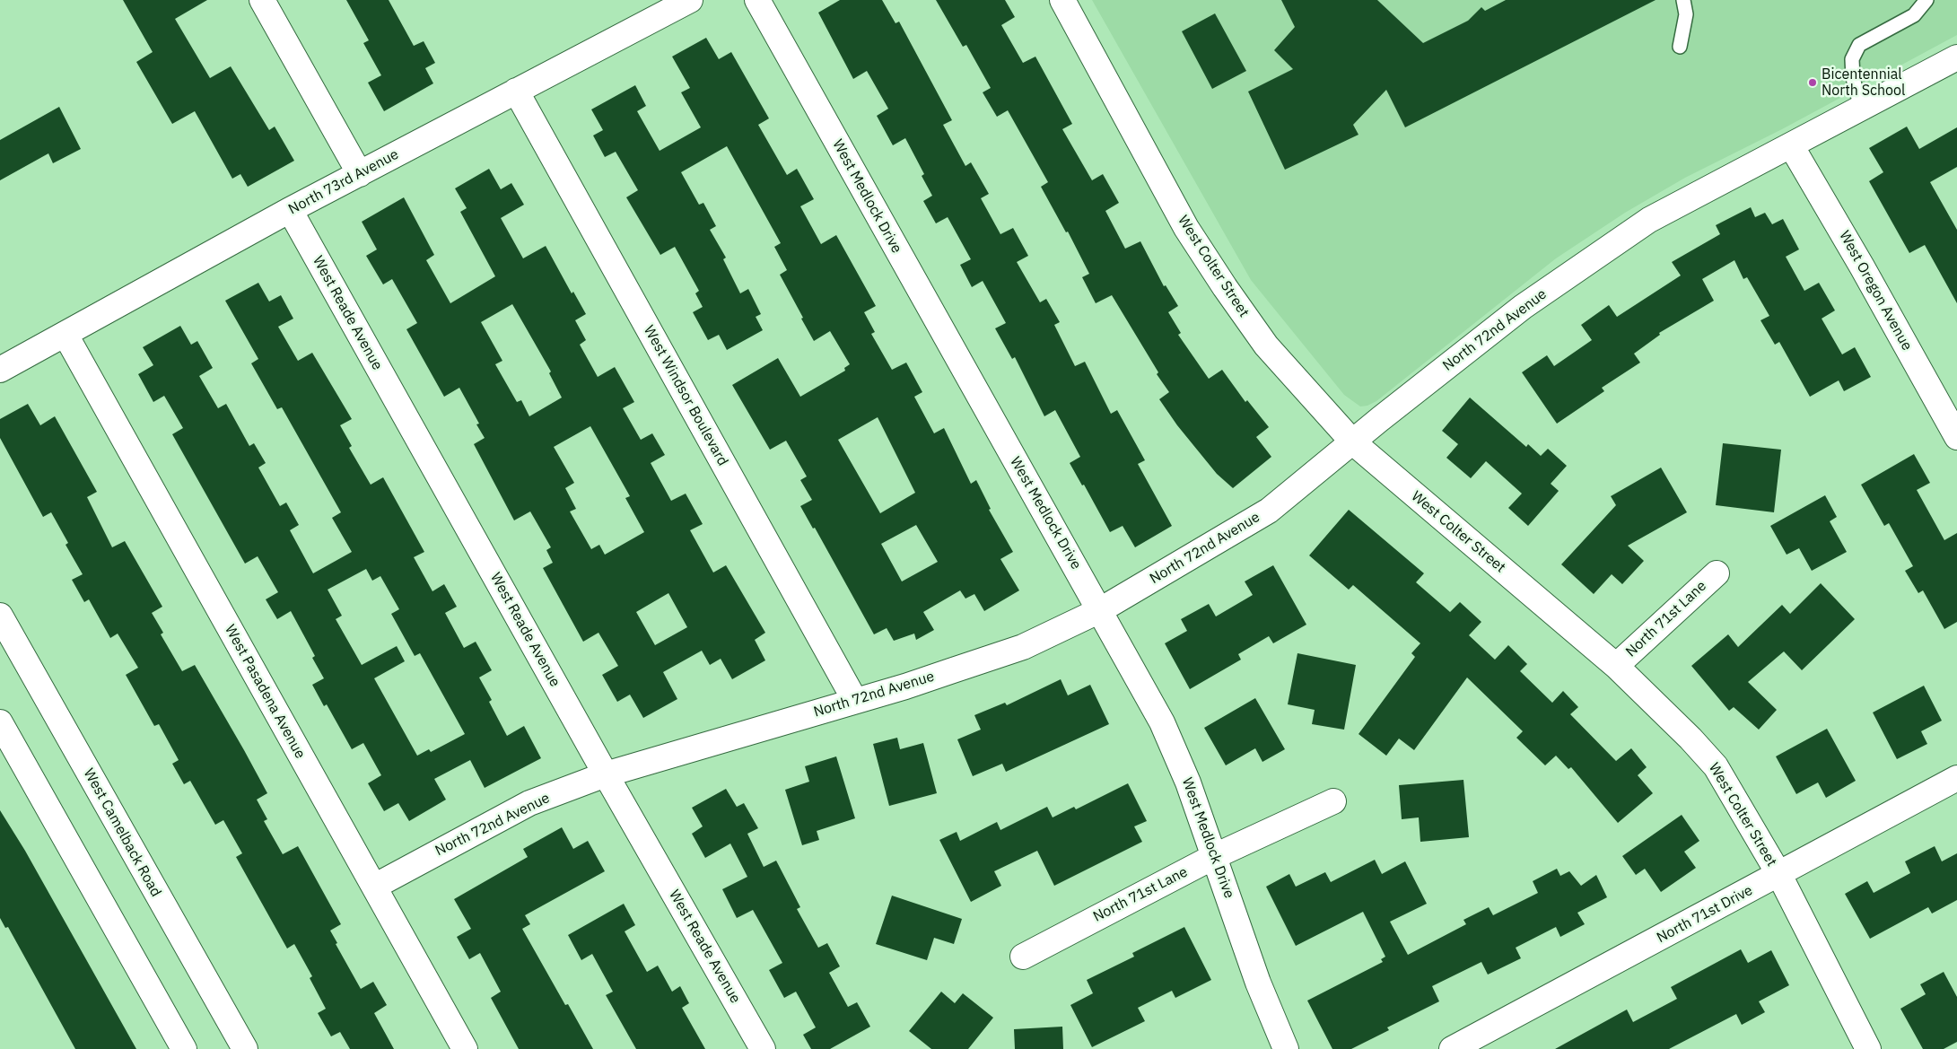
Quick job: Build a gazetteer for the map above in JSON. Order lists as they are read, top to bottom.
{
  "streets": {
    "street": [
      "North 73rd Avenue",
      "West Medlock Drive",
      "West Colter Street",
      "West Oregon Avenue",
      "West Reade Avenue",
      "North 72nd Avenue",
      "West Windsor Boulevard",
      "North 71st Lane",
      "West Pasadena Avenue",
      "West Camelback Road",
      "North 71st Drive"
    ]
  },
  "crossings": [
    ["North 73rd Avenue", "West Reade Avenue"],
    ["North 73rd Avenue", "West Windsor Boulevard"],
    ["North 73rd Avenue", "West Pasadena Avenue"],
    ["West Medlock Drive", "North 72nd Avenue"],
    ["West Medlock Drive", "North 71st Lane"],
    ["West Colter Street", "North 72nd Avenue"],
    ["West Colter Street", "North 71st Lane"],
    ["West Colter Street", "North 71st Drive"],
    ["West Oregon Avenue", "North 72nd Avenue"],
    ["West Reade Avenue", "North 72nd Avenue"],
    ["North 72nd Avenue", "West Windsor Boulevard"],
    ["North 72nd Avenue", "West Pasadena Avenue"]
  ],
  "places": ["Bicentennial North School"]
}
